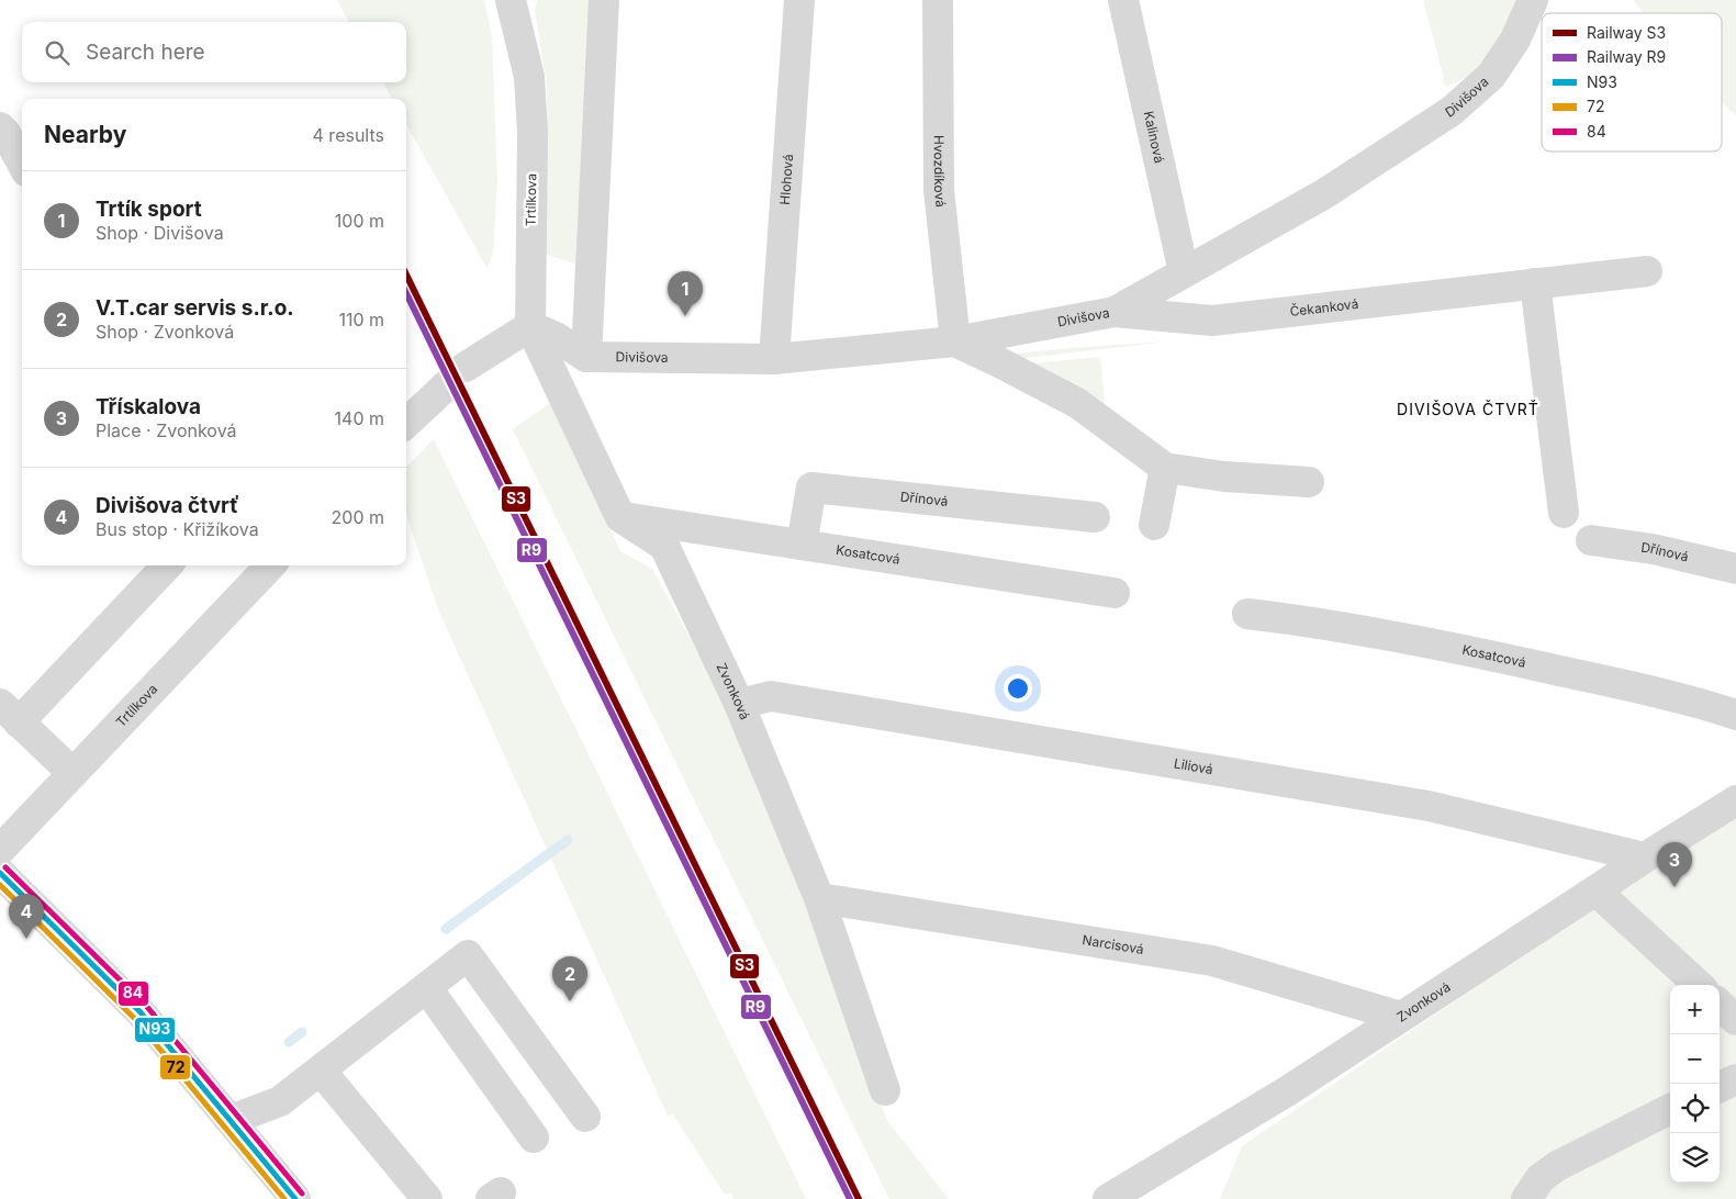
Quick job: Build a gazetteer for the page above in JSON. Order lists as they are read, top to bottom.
{
  "streets": {
    "street": [
      "Divišova",
      "Kalinová",
      "Hvozdíková",
      "Hlohová",
      "Trtílkova",
      "Čekanková",
      "Dřínová",
      "Kosatcová",
      "Zvonková",
      "Liliová",
      "Narcisová"
    ]
  },
  "crossings": [
    ["Divišova", "Kalinová"],
    ["Divišova", "Hvozdíková"],
    ["Divišova", "Hlohová"],
    ["Divišova", "Čekanková"],
    ["Dřínová", "Kosatcová"],
    ["Kosatcová", "Zvonková"],
    ["Zvonková", "Liliová"],
    ["Zvonková", "Narcisová"]
  ],
  "districts": ["DIVIŠOVA ČTVRŤ"],
  "lines": [
    "rail line S3",
    "rail line R9",
    "transit line 84",
    "transit line N93",
    "transit line 72"
  ],
  "legend": [
    "Railway S3",
    "Railway R9",
    "N93",
    "72",
    "84"
  ],
  "page": {
    "search": "Search here",
    "heading": ["Nearby", "4 results"],
    "list": [
      {
        "mark": "1",
        "name": "Trtík sport",
        "note": "Shop · Divišova",
        "value": "100 m"
      },
      {
        "mark": "2",
        "name": "V.T.car servis s.r.o.",
        "note": "Shop · Zvonková",
        "value": "110 m"
      },
      {
        "mark": "3",
        "name": "Třískalova",
        "note": "Place · Zvonková",
        "value": "140 m"
      },
      {
        "mark": "4",
        "name": "Divišova čtvrť",
        "note": "Bus stop · Křižíkova",
        "value": "200 m"
      }
    ],
    "pins": [
      "1",
      "3",
      "4",
      "2"
    ],
    "map_buttons": ["+", "−"]
  }
}
